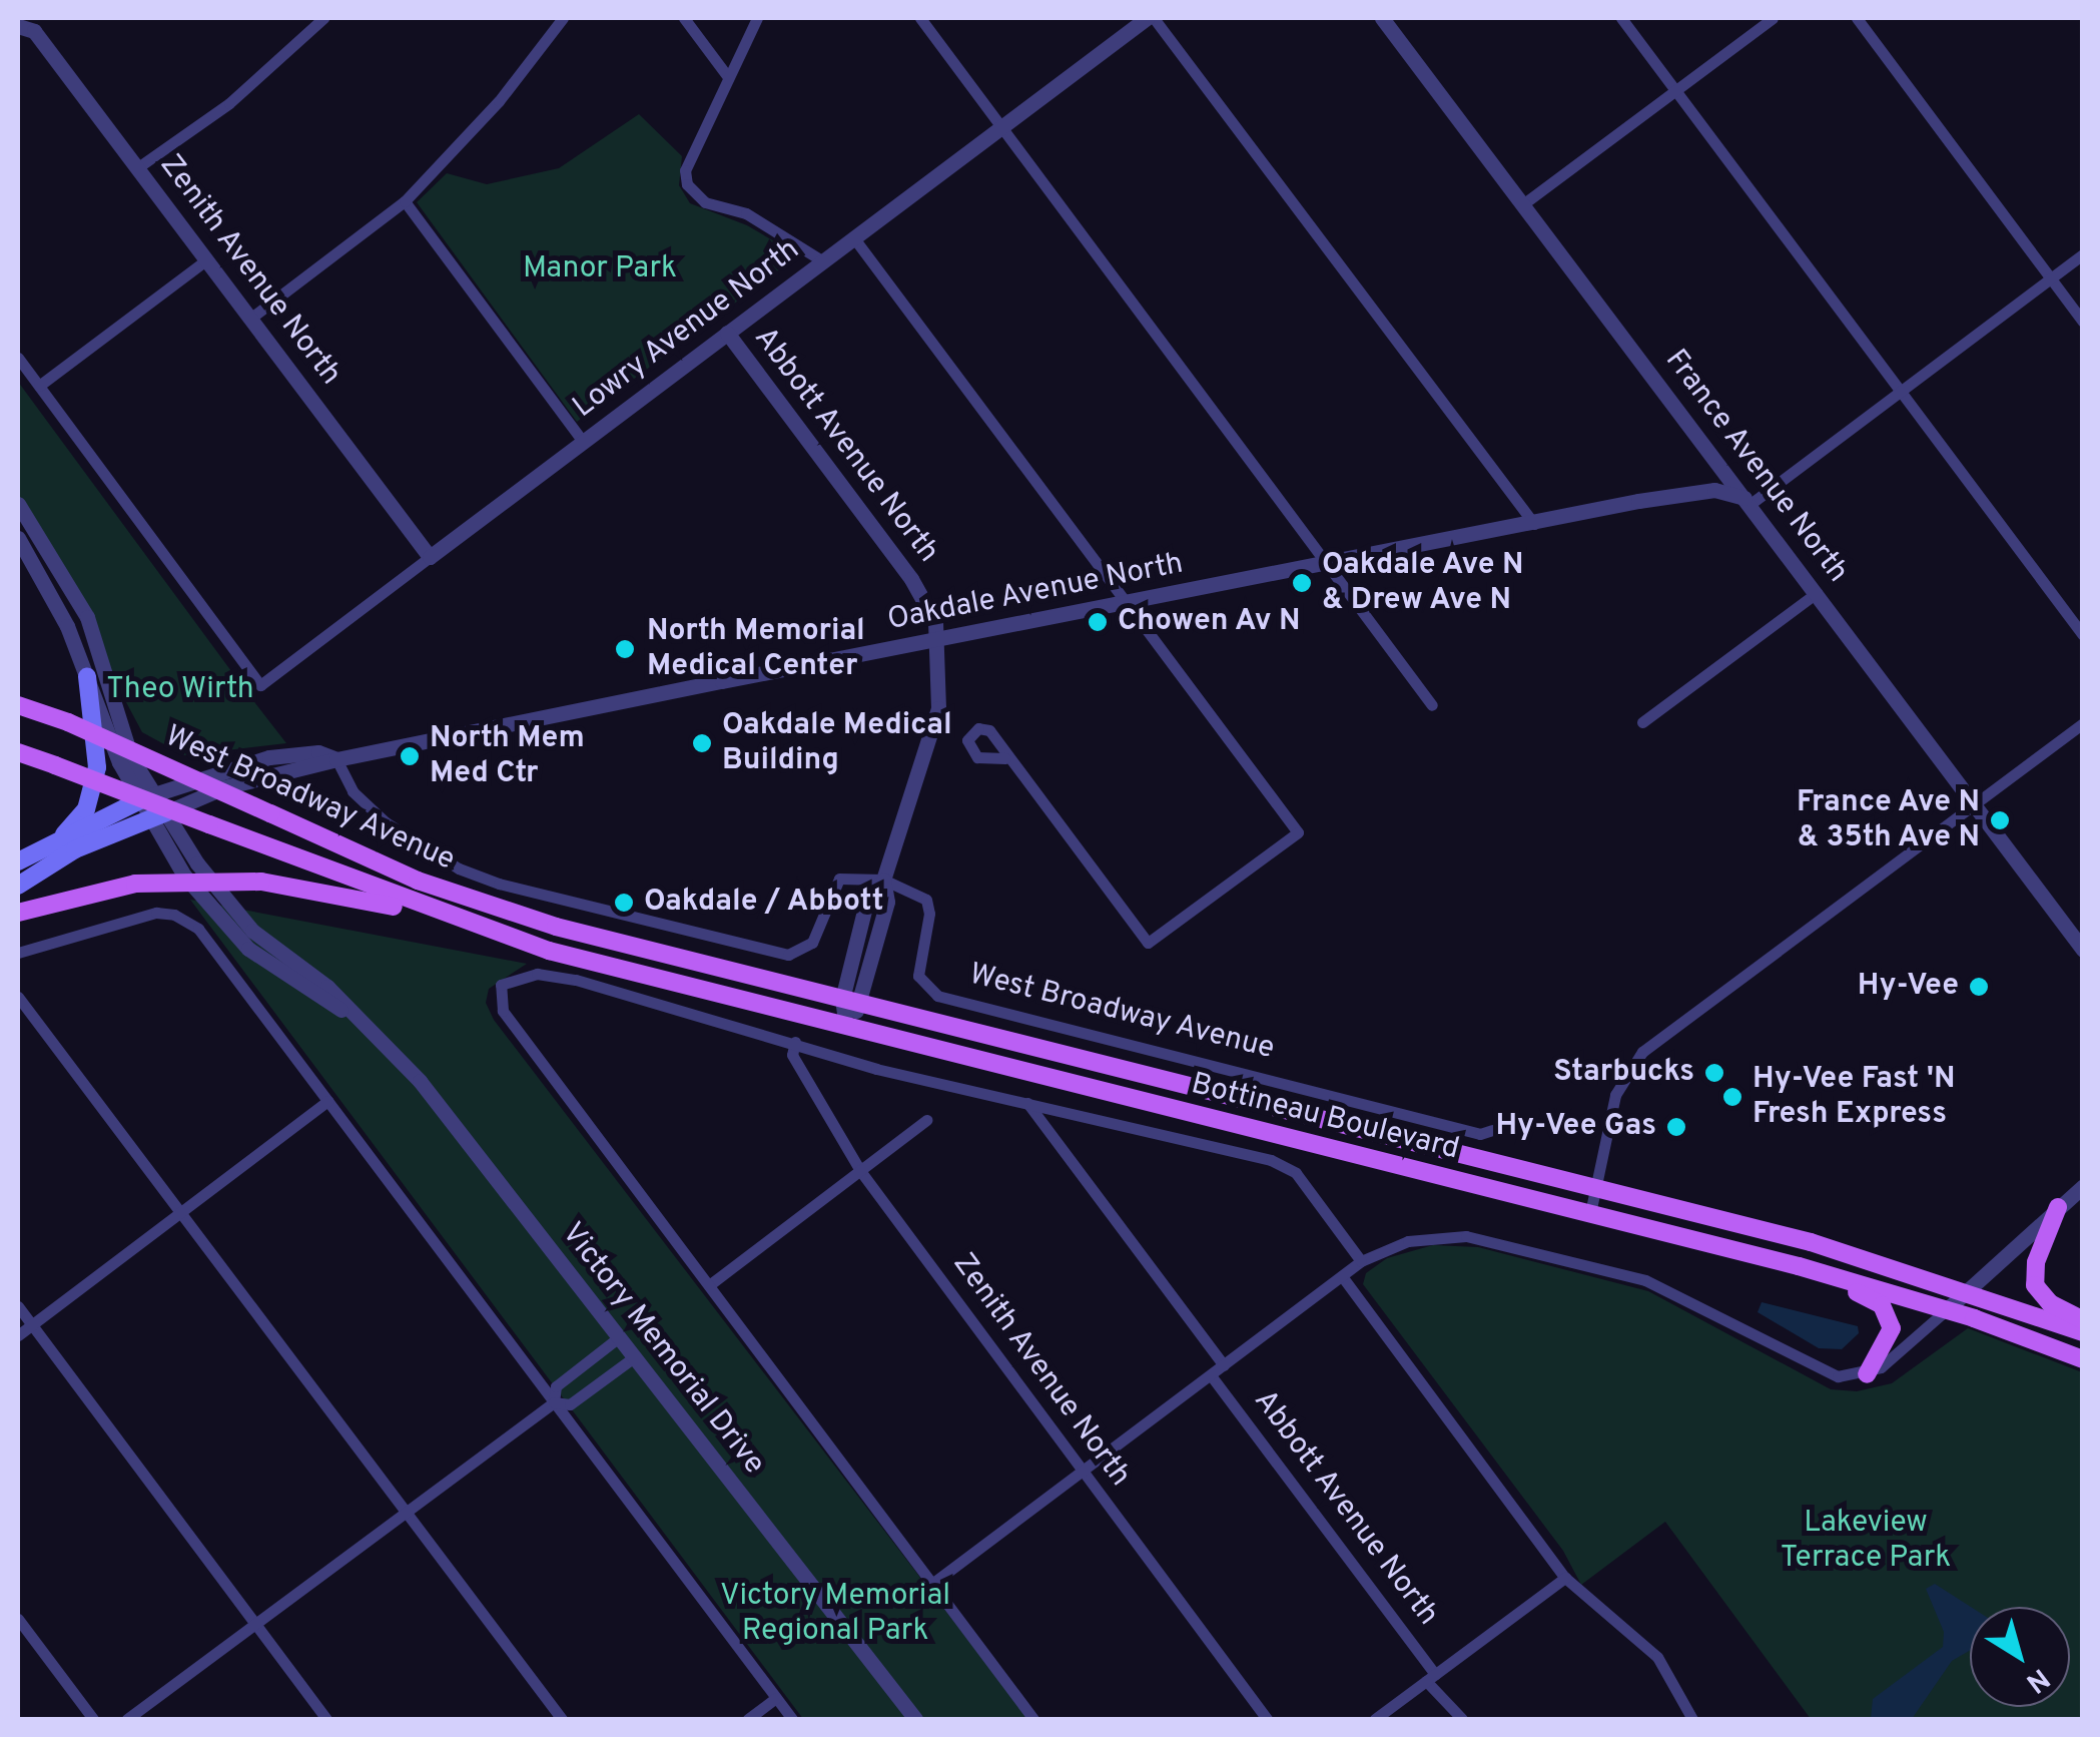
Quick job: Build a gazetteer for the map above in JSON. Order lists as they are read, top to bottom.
{
  "streets": {
    "main road": ["West Broadway Avenue", "Bottineau Boulevard"],
    "street": [
      "Zenith Avenue North",
      "Lowry Avenue North",
      "Abbott Avenue North",
      "France Avenue North",
      "Oakdale Avenue North",
      "Victory Memorial Drive"
    ]
  },
  "crossings": [
    ["Zenith Avenue North", "Lowry Avenue North"],
    ["Lowry Avenue North", "Abbott Avenue North"],
    ["Abbott Avenue North", "Oakdale Avenue North"],
    ["Abbott Avenue North", "West Broadway Avenue"],
    ["Abbott Avenue North", "Bottineau Boulevard"],
    ["France Avenue North", "Oakdale Avenue North"],
    ["Oakdale Avenue North", "West Broadway Avenue"],
    ["Oakdale Avenue North", "Victory Memorial Drive"],
    ["West Broadway Avenue", "Bottineau Boulevard"]
  ],
  "parks": [
    "Manor Park",
    "Theo Wirth",
    "Lakeview Terrace Park",
    "Victory Memorial Regional Park"
  ],
  "places": [
    "Oakdale Ave N & Drew Ave N",
    "Chowen Av N",
    "North Memorial Medical Center",
    "Oakdale Medical Building",
    "North Mem Med Ctr",
    "France Ave N & 35th Ave N",
    "Oakdale / Abbott",
    "Hy-Vee",
    "Starbucks",
    "Hy-Vee Fast 'N Fresh Express",
    "Hy-Vee Gas"
  ],
  "north": "bottom right"
}
